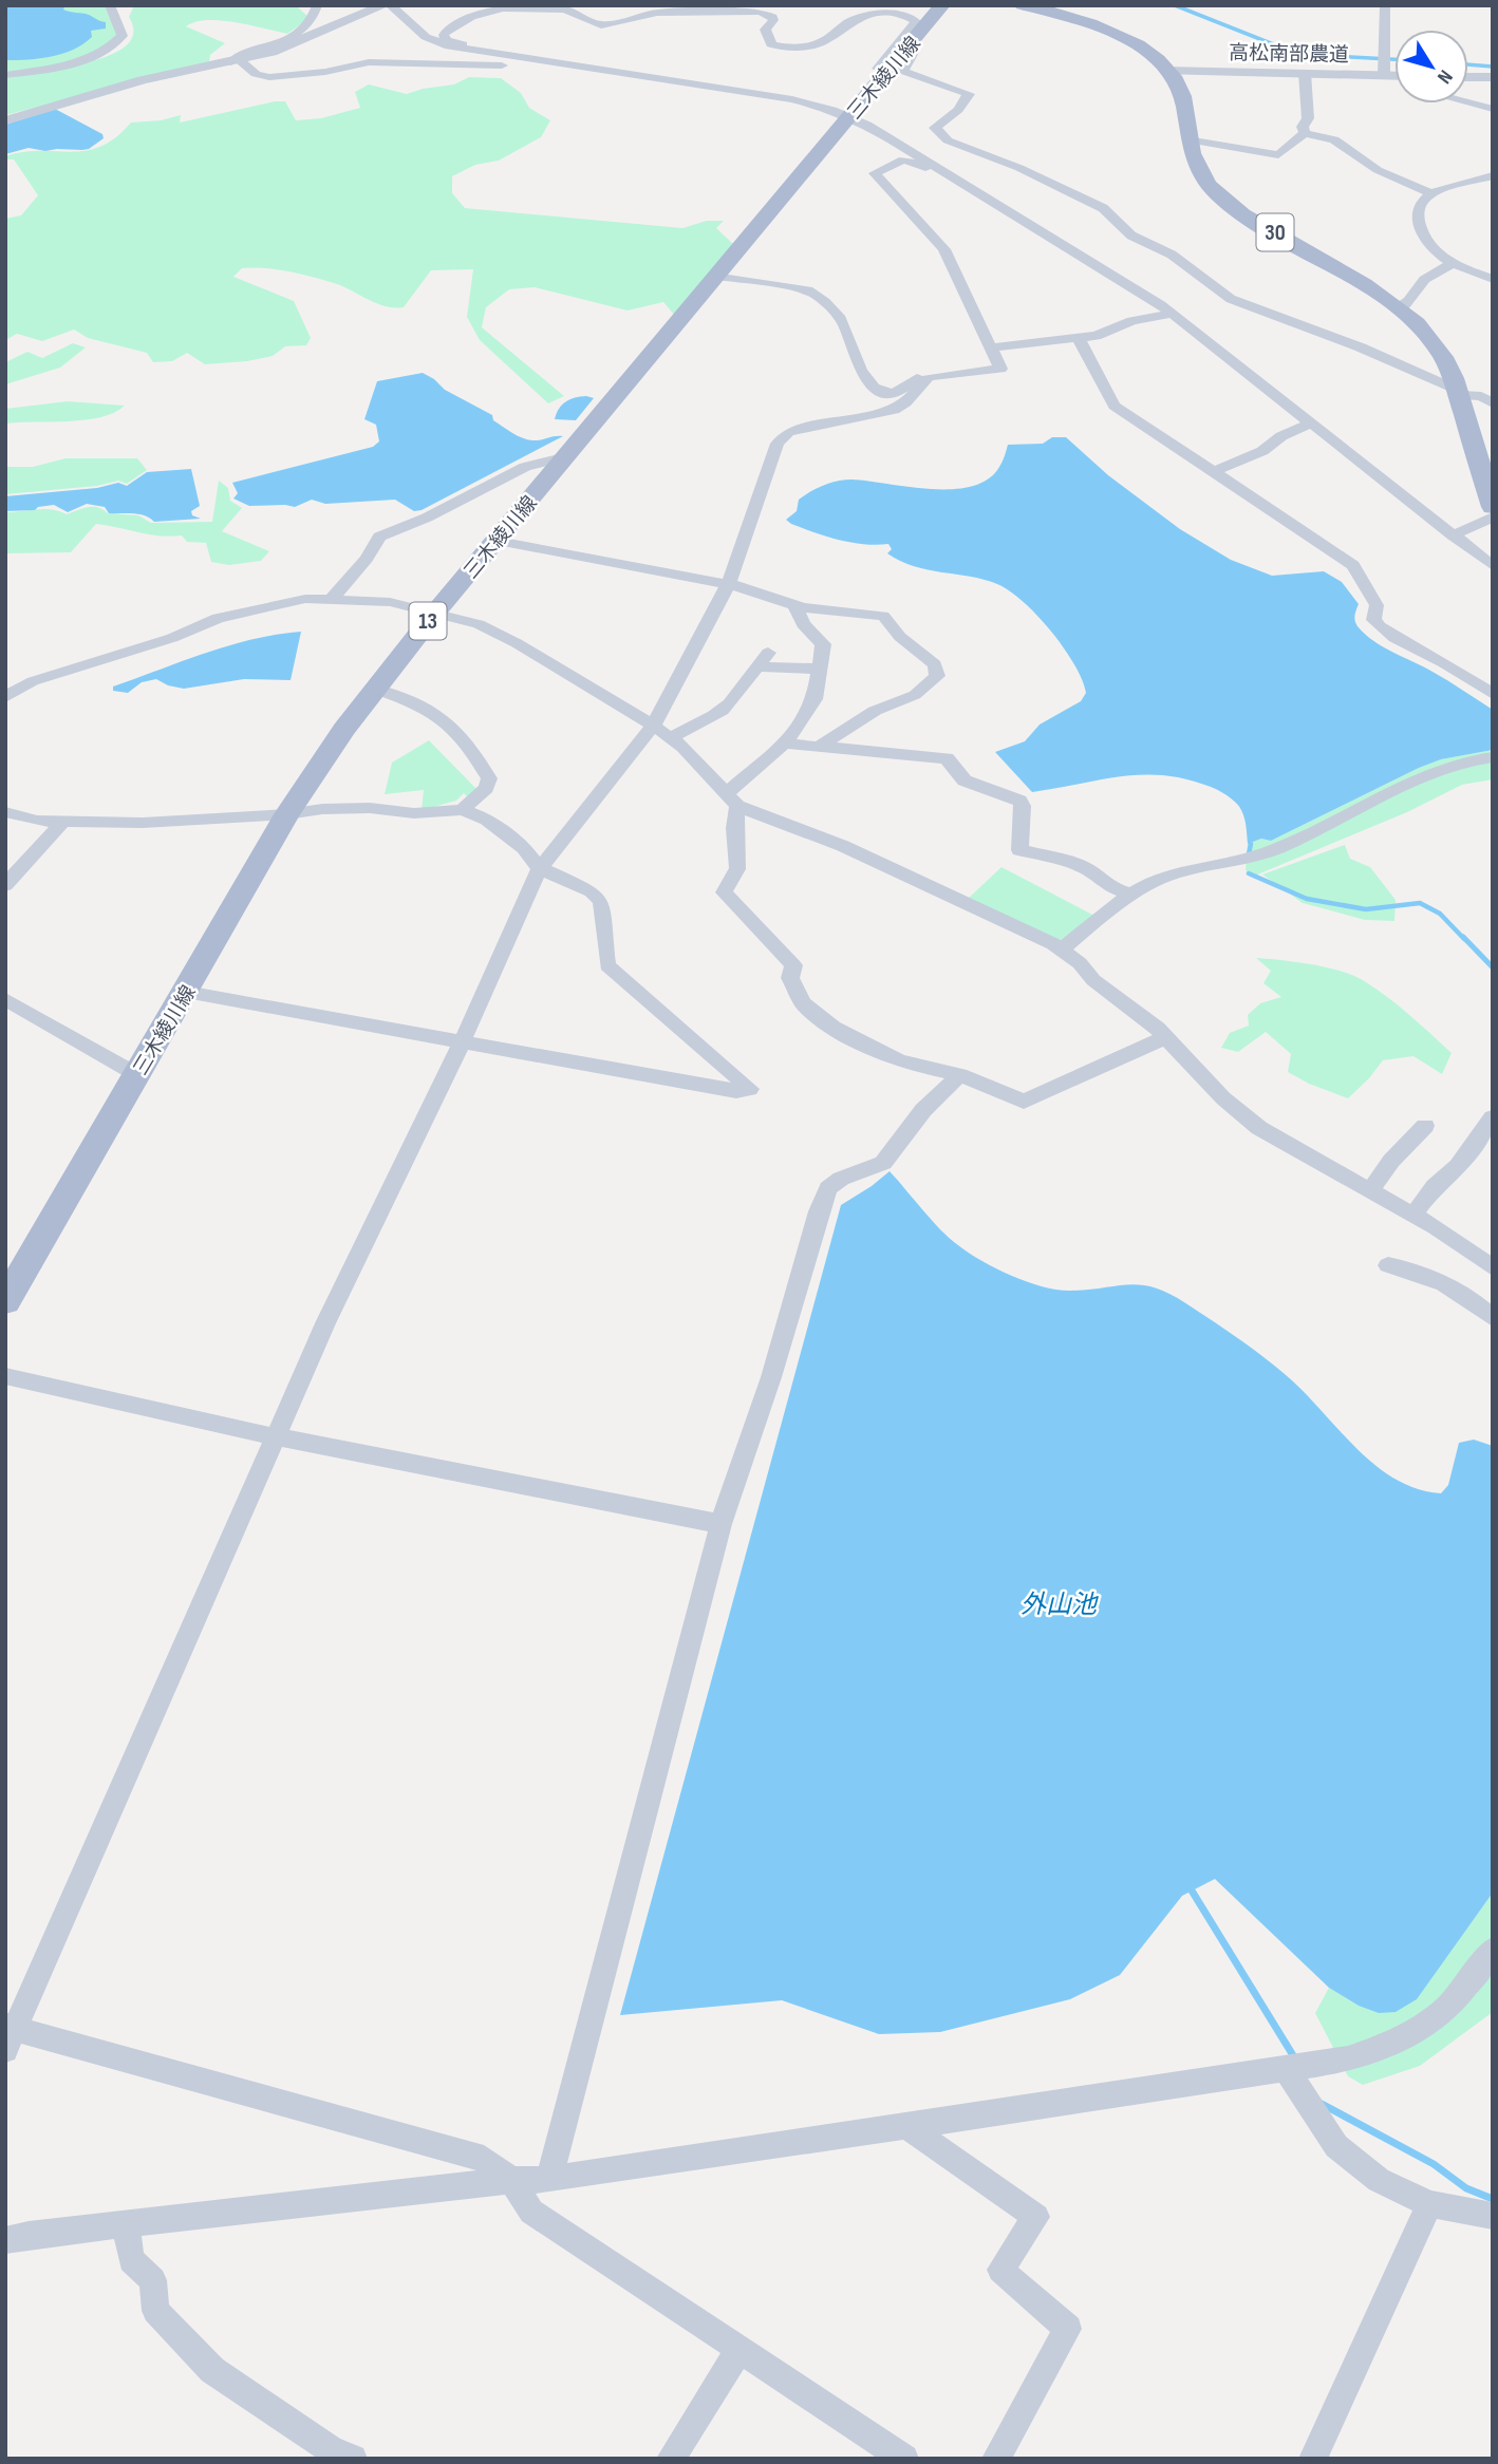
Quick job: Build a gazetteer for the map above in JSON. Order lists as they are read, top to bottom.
{
  "streets": {
    "main road": ["三木綾川線", "30", "13"],
    "street": ["高松南部農道"]
  },
  "crossings": [
    ["高松南部農道", "30"]
  ],
  "water": ["外山池"],
  "north": "bottom right"
}
